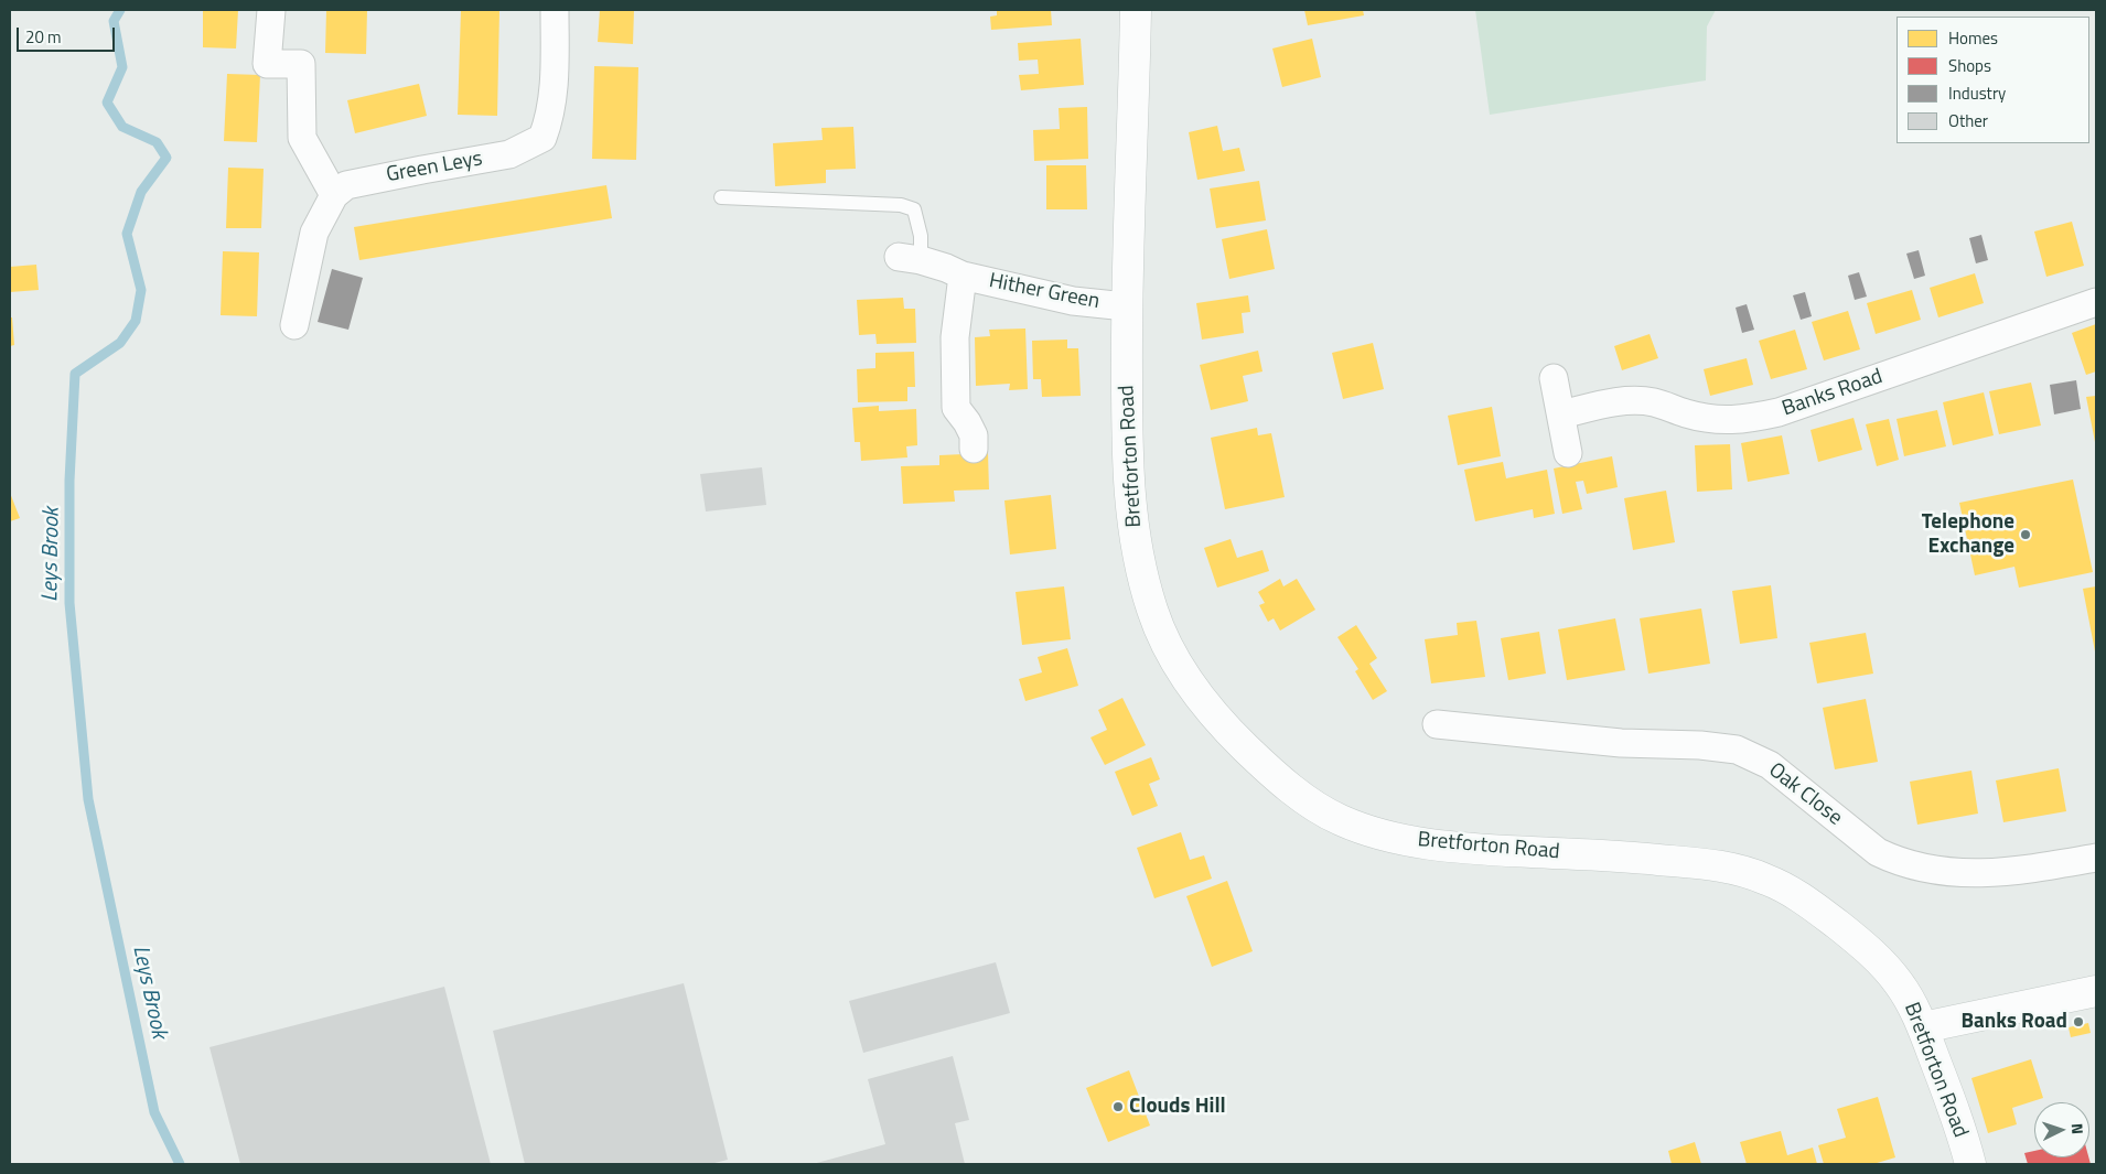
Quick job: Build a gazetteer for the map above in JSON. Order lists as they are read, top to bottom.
{
  "streets": {
    "main road": ["Bretforton Road"],
    "street": [
      "Green Leys",
      "Hither Green",
      "Banks Road",
      "Oak Close"
    ]
  },
  "crossings": [
    ["Hither Green", "Bretforton Road"]
  ],
  "water": ["Leys Brook"],
  "places": ["Telephone Exchange", "Banks Road", "Clouds Hill"],
  "legend": [
    "Homes",
    "Shops",
    "Industry",
    "Other"
  ],
  "scale_bar": "20 m",
  "north": "right"
}
